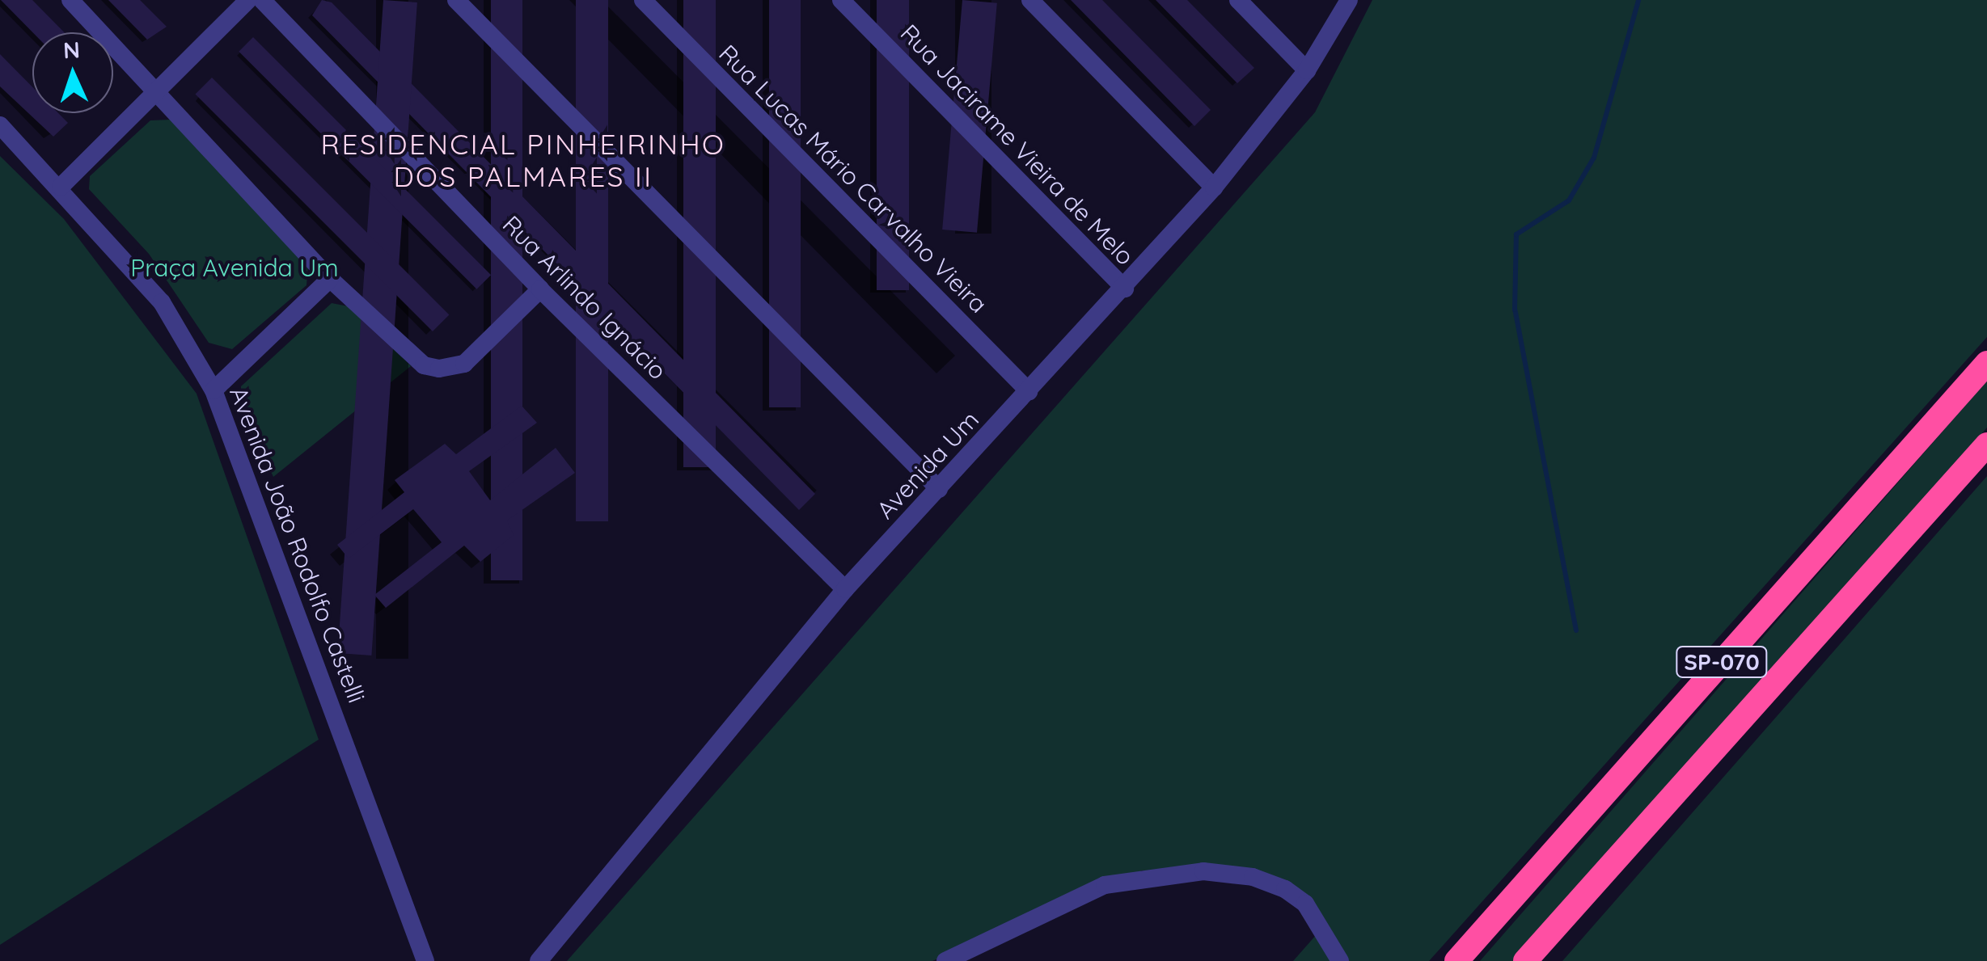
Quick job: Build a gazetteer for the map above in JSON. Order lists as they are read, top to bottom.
{
  "streets": {
    "highway": ["SP-070"],
    "street": [
      "Rua Jacirame Vieira de Melo",
      "Rua Lucas Mário Carvalho Vieira",
      "Rua Arlindo Ignácio",
      "Avenida Um",
      "Avenida João Rodolfo Castelli"
    ]
  },
  "crossings": [
    ["Rua Jacirame Vieira de Melo", "Avenida Um"],
    ["Rua Lucas Mário Carvalho Vieira", "Avenida Um"],
    ["Rua Arlindo Ignácio", "Avenida Um"]
  ],
  "districts": ["RESIDENCIAL PINHEIRINHO DOS PALMARES II"],
  "parks": ["Praça Avenida Um"],
  "north": "top"
}
